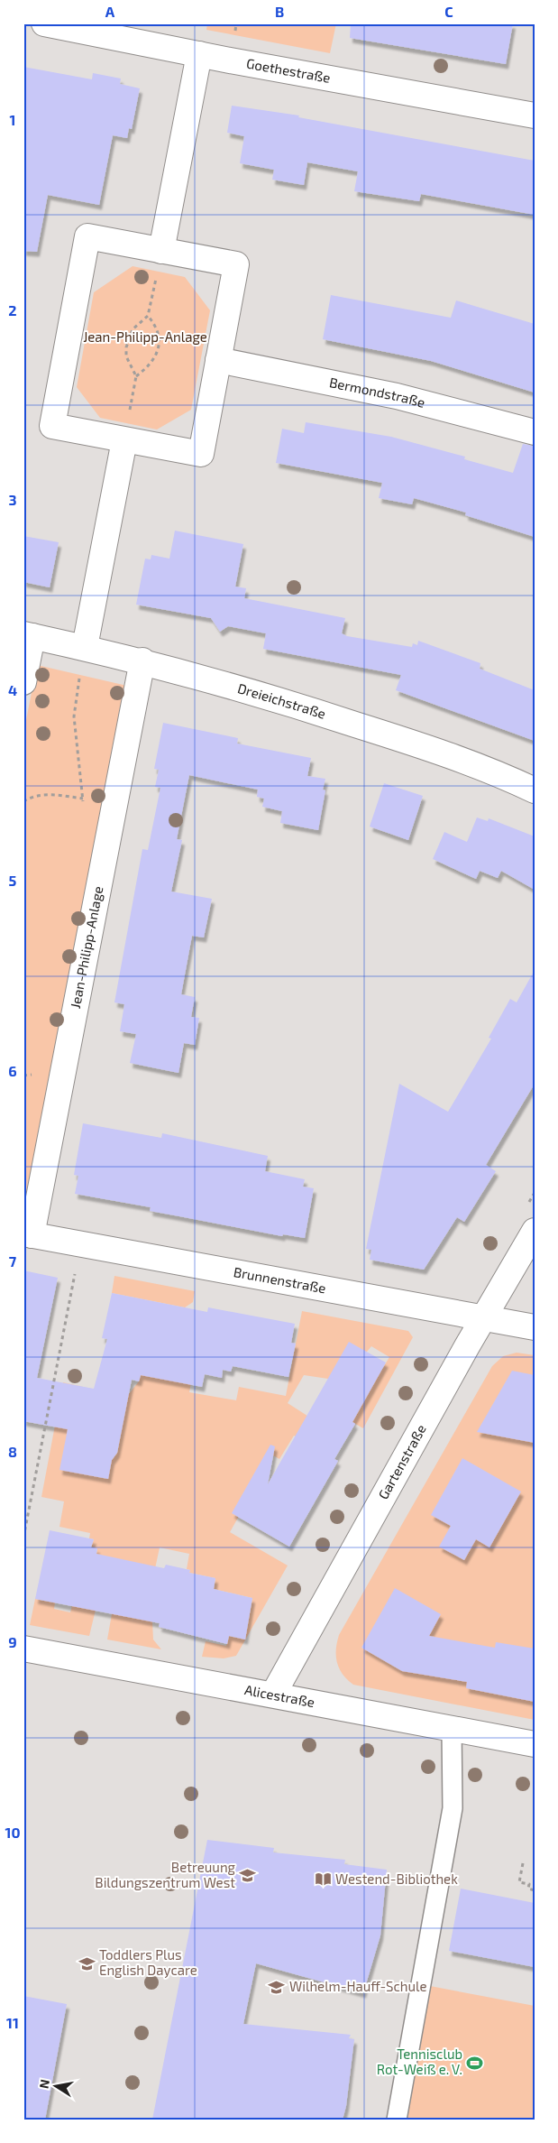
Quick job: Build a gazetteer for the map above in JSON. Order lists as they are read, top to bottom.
{
  "streets": {
    "street": [
      "Goethestraße",
      "Bermondstraße",
      "Dreieichstraße",
      "Jean-Philipp-Anlage",
      "Brunnenstraße",
      "Gartenstraße",
      "Alicestraße"
    ]
  },
  "crossings": [
    ["Dreieichstraße", "Jean-Philipp-Anlage"],
    ["Jean-Philipp-Anlage", "Brunnenstraße"],
    ["Brunnenstraße", "Gartenstraße"],
    ["Gartenstraße", "Alicestraße"]
  ],
  "parks": ["Jean-Philipp-Anlage"],
  "places": {
    "school or university": ["Betreuung Bildungszentrum West", "Toddlers Plus English Daycare", "Wilhelm-Hauff-Schule"],
    "library": ["Westend-Bibliothek"],
    "sports": ["Tennisclub Rot-Weiß e. V."]
  },
  "north": "left",
  "grid": {
    "columns": ["A", "B", "C"],
    "rows": [
      "1",
      "2",
      "3",
      "4",
      "5",
      "6",
      "7",
      "8",
      "9",
      "10",
      "11"
    ]
  }
}
